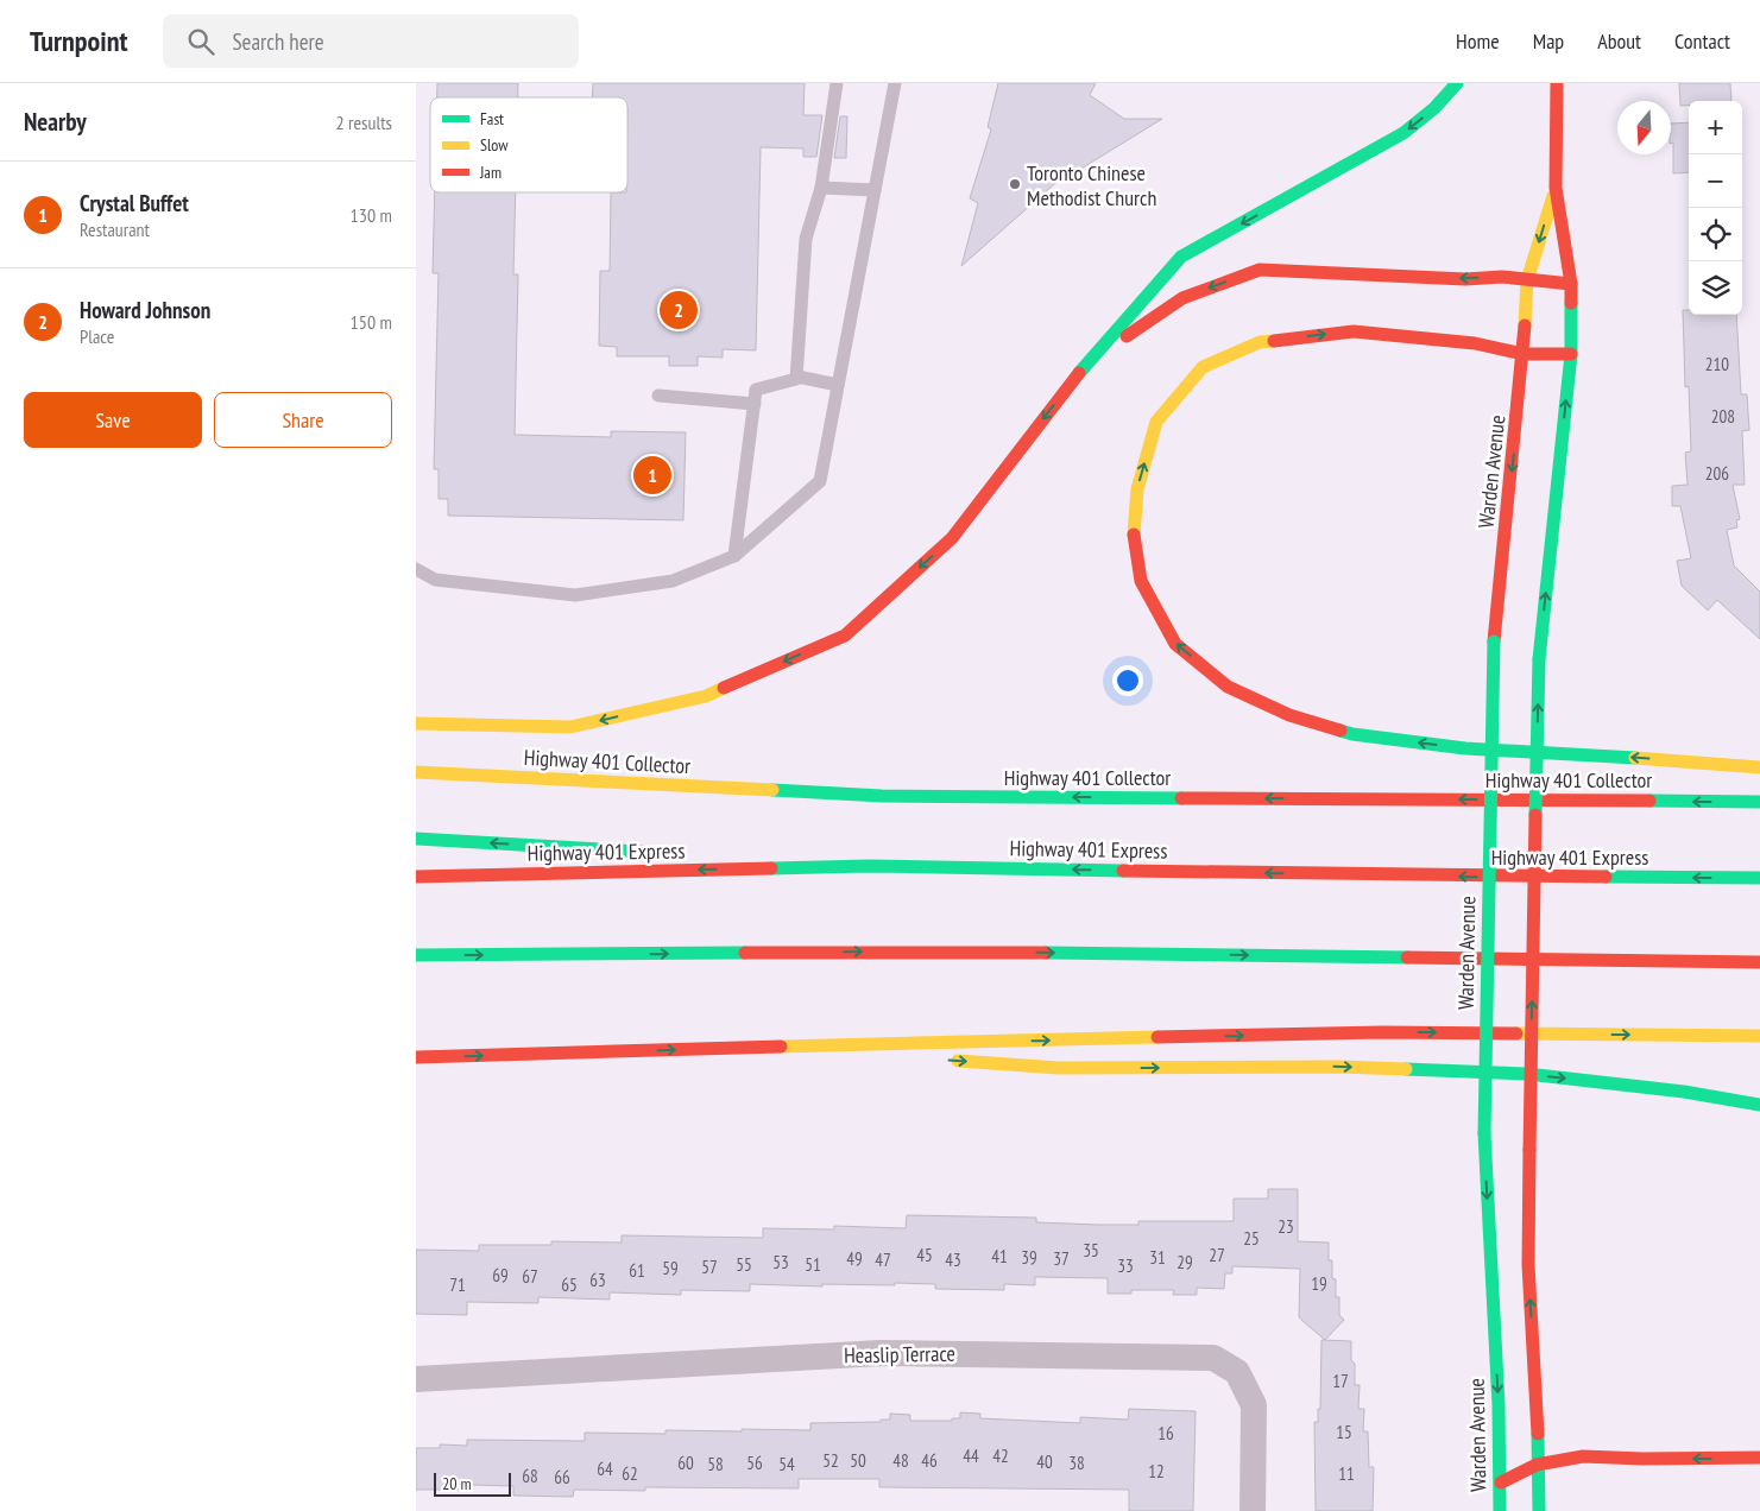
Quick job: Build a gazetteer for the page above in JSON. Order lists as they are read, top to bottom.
{
  "streets": {
    "main road": ["Warden Avenue", "Highway 401 Collector", "Highway 401 Express"],
    "street": ["Heaslip Terrace"]
  },
  "places": ["Toronto Chinese Methodist Church"],
  "house_numbers": [
    "210",
    "208",
    "206",
    "23",
    "25",
    "35",
    "45",
    "27",
    "41",
    "39",
    "31",
    "49",
    "37",
    "47",
    "43",
    "53",
    "29",
    "55",
    "51",
    "33",
    "57",
    "59",
    "61",
    "69",
    "67",
    "63",
    "19",
    "71",
    "65",
    "17",
    "15",
    "16",
    "44",
    "42",
    "52",
    "50",
    "48",
    "46",
    "40",
    "60",
    "56",
    "38",
    "58",
    "54",
    "64",
    "12",
    "62",
    "11",
    "68",
    "66"
  ],
  "legend": ["Fast", "Slow", "Jam"],
  "scale_bar": "20 m",
  "north": "bottom",
  "page": {
    "header": "Turnpoint",
    "search": "Search here",
    "nav": [
      "Home",
      "Map",
      "About",
      "Contact"
    ],
    "heading": ["Nearby", "2 results"],
    "map_buttons": ["+", "−"],
    "list": [
      {
        "mark": "1",
        "name": "Crystal Buffet",
        "note": "Restaurant",
        "value": "130 m"
      },
      {
        "mark": "2",
        "name": "Howard Johnson",
        "note": "Place",
        "value": "150 m"
      }
    ],
    "pins": ["2", "1"],
    "buttons": ["Save", "Share"],
    "scale": "20 m"
  }
}
